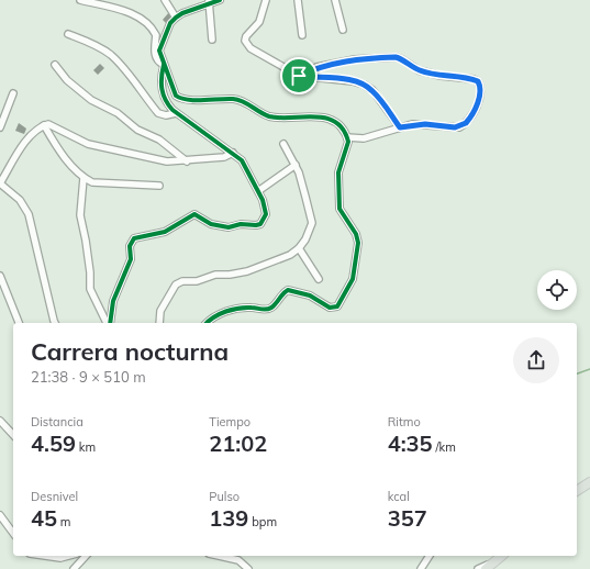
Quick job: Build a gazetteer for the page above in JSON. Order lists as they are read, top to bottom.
{
  "page": {
    "heading": ["Carrera nocturna", "21:38 · 9 × 510 m"],
    "stats": [
      ["Distancia", "4.59 km"],
      ["Tiempo", "21:02"],
      ["Ritmo", "4:35 /km"],
      ["Desnivel", "45 m"],
      ["Pulso", "139 bpm"],
      ["kcal", "357"]
    ]
  }
}
